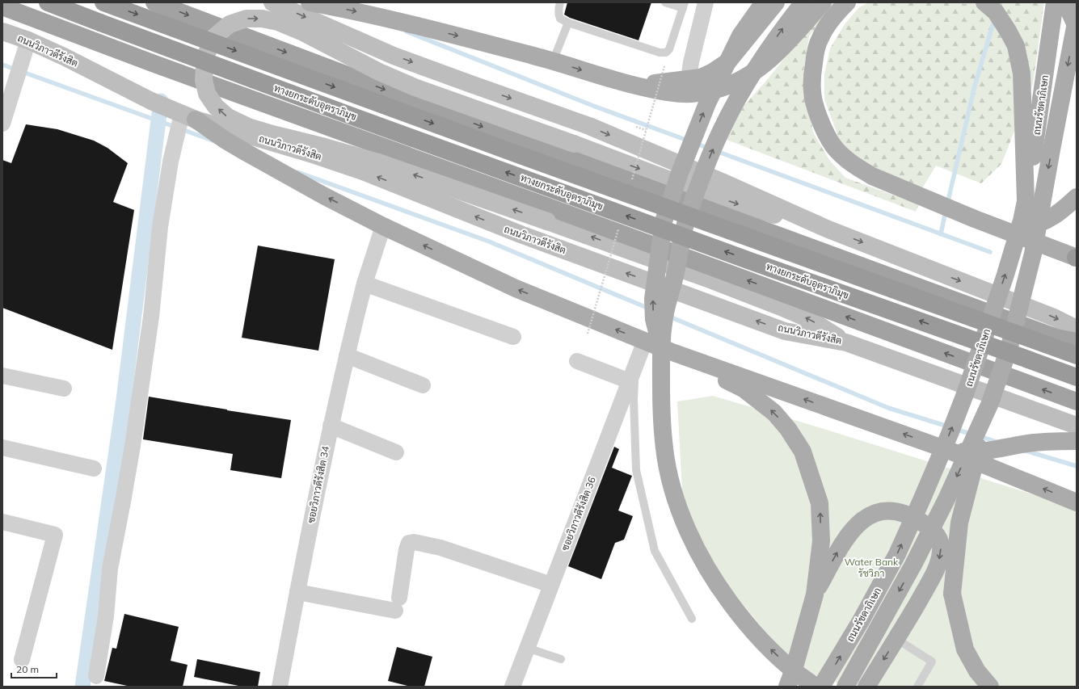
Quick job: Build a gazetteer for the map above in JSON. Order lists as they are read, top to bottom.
{
  "streets": {
    "highway": ["ทางยกระดับอุตราภิมุข"],
    "main road": ["ถนนวิภาวดีรังสิต", "ถนนรัชดาภิเษก"],
    "street": ["ซอยวิภาวดีรังสิต 34", "ซอยวิภาวดีรังสิต 36"]
  },
  "parks": ["Water Bank รัชวิภา"],
  "scale_bar": "20 m"
}
